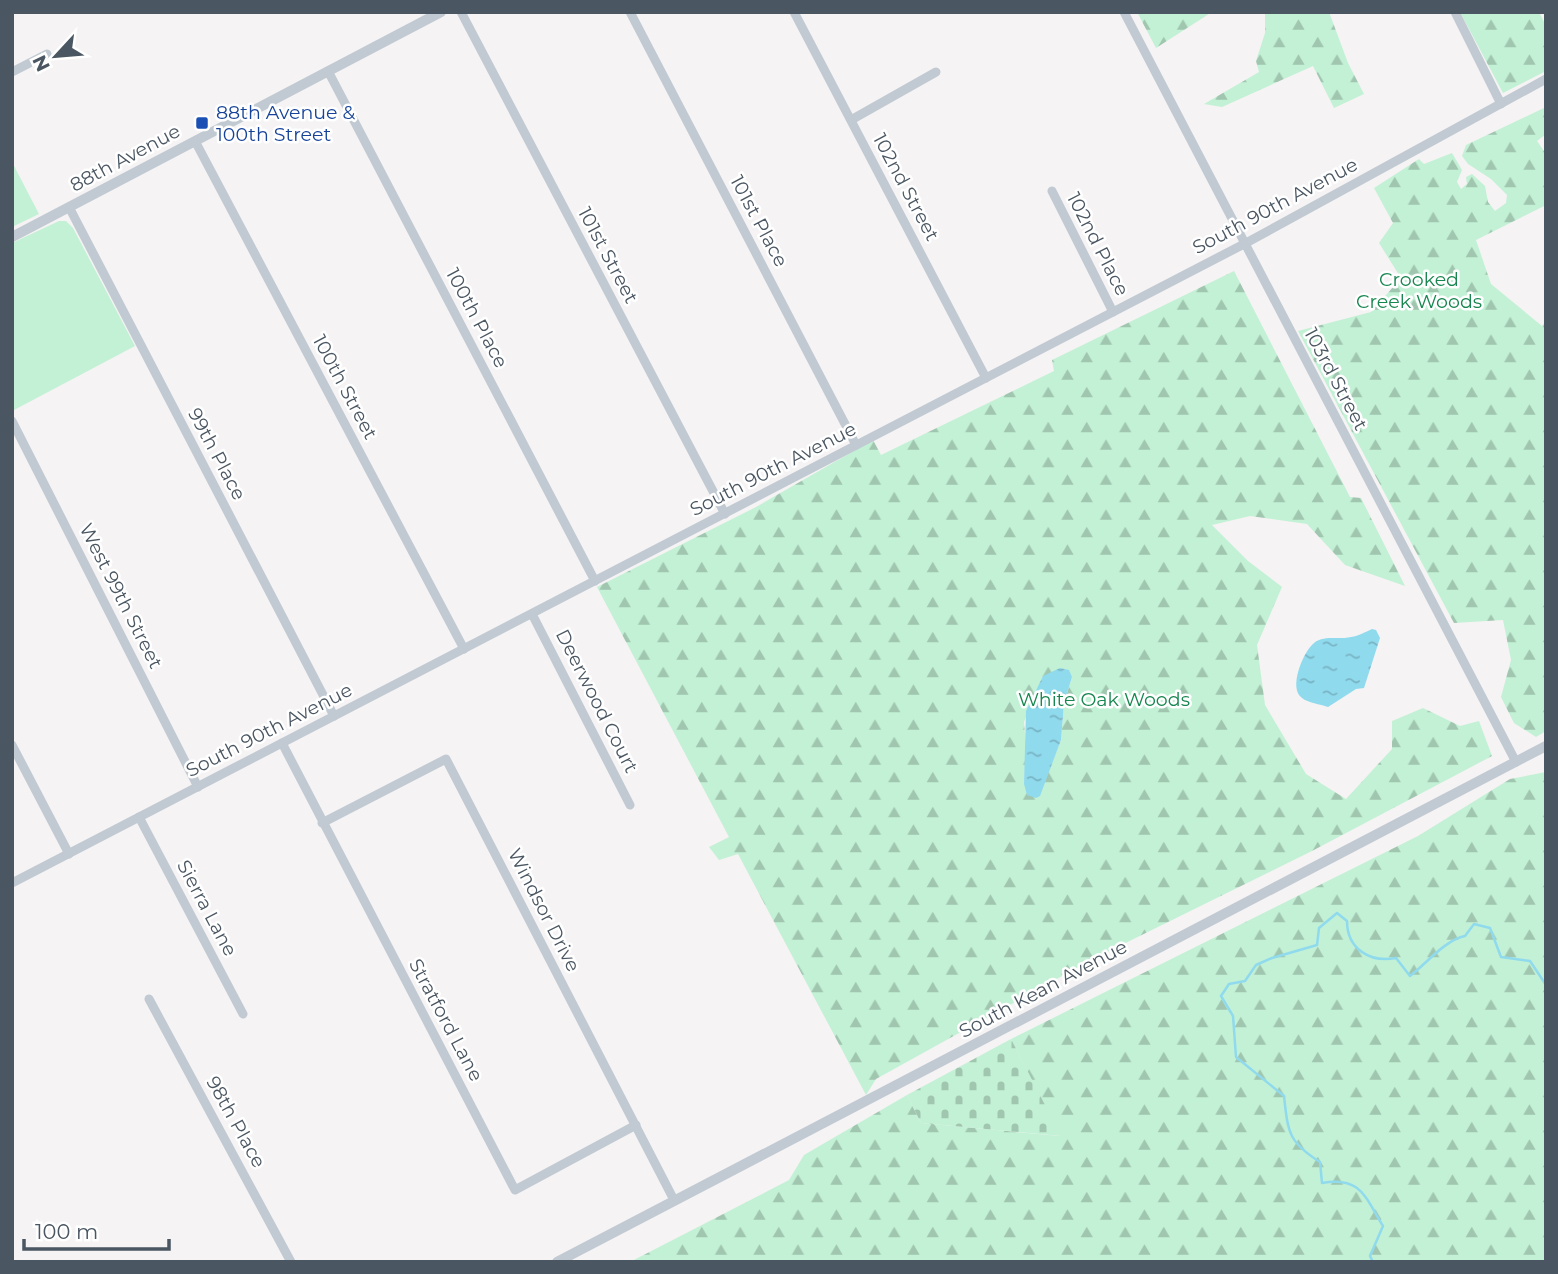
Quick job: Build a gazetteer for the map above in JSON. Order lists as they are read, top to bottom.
{
  "streets": {
    "street": [
      "88th Avenue",
      "102nd Street",
      "South 90th Avenue",
      "101st Place",
      "102nd Place",
      "101st Street",
      "100th Place",
      "103rd Street",
      "100th Street",
      "99th Place",
      "West 99th Street",
      "Deerwood Court",
      "Sierra Lane",
      "Windsor Drive",
      "South Kean Avenue",
      "Stratford Lane",
      "98th Place"
    ]
  },
  "crossings": [
    ["88th Avenue", "100th Place"],
    ["88th Avenue", "100th Street"],
    ["88th Avenue", "99th Place"],
    ["102nd Street", "South 90th Avenue"],
    ["South 90th Avenue", "101st Place"],
    ["South 90th Avenue", "102nd Place"],
    ["South 90th Avenue", "101st Street"],
    ["South 90th Avenue", "100th Place"],
    ["South 90th Avenue", "103rd Street"],
    ["South 90th Avenue", "100th Street"],
    ["South 90th Avenue", "99th Place"],
    ["South 90th Avenue", "West 99th Street"],
    ["South 90th Avenue", "Deerwood Court"],
    ["South 90th Avenue", "Sierra Lane"],
    ["South 90th Avenue", "Stratford Lane"],
    ["103rd Street", "South Kean Avenue"],
    ["Windsor Drive", "South Kean Avenue"],
    ["Windsor Drive", "Stratford Lane"]
  ],
  "parks": ["Crooked Creek Woods", "White Oak Woods"],
  "places": {
    "transit": ["88th Avenue & 100th Street"]
  },
  "scale_bar": "100 m",
  "north": "bottom left"
}
